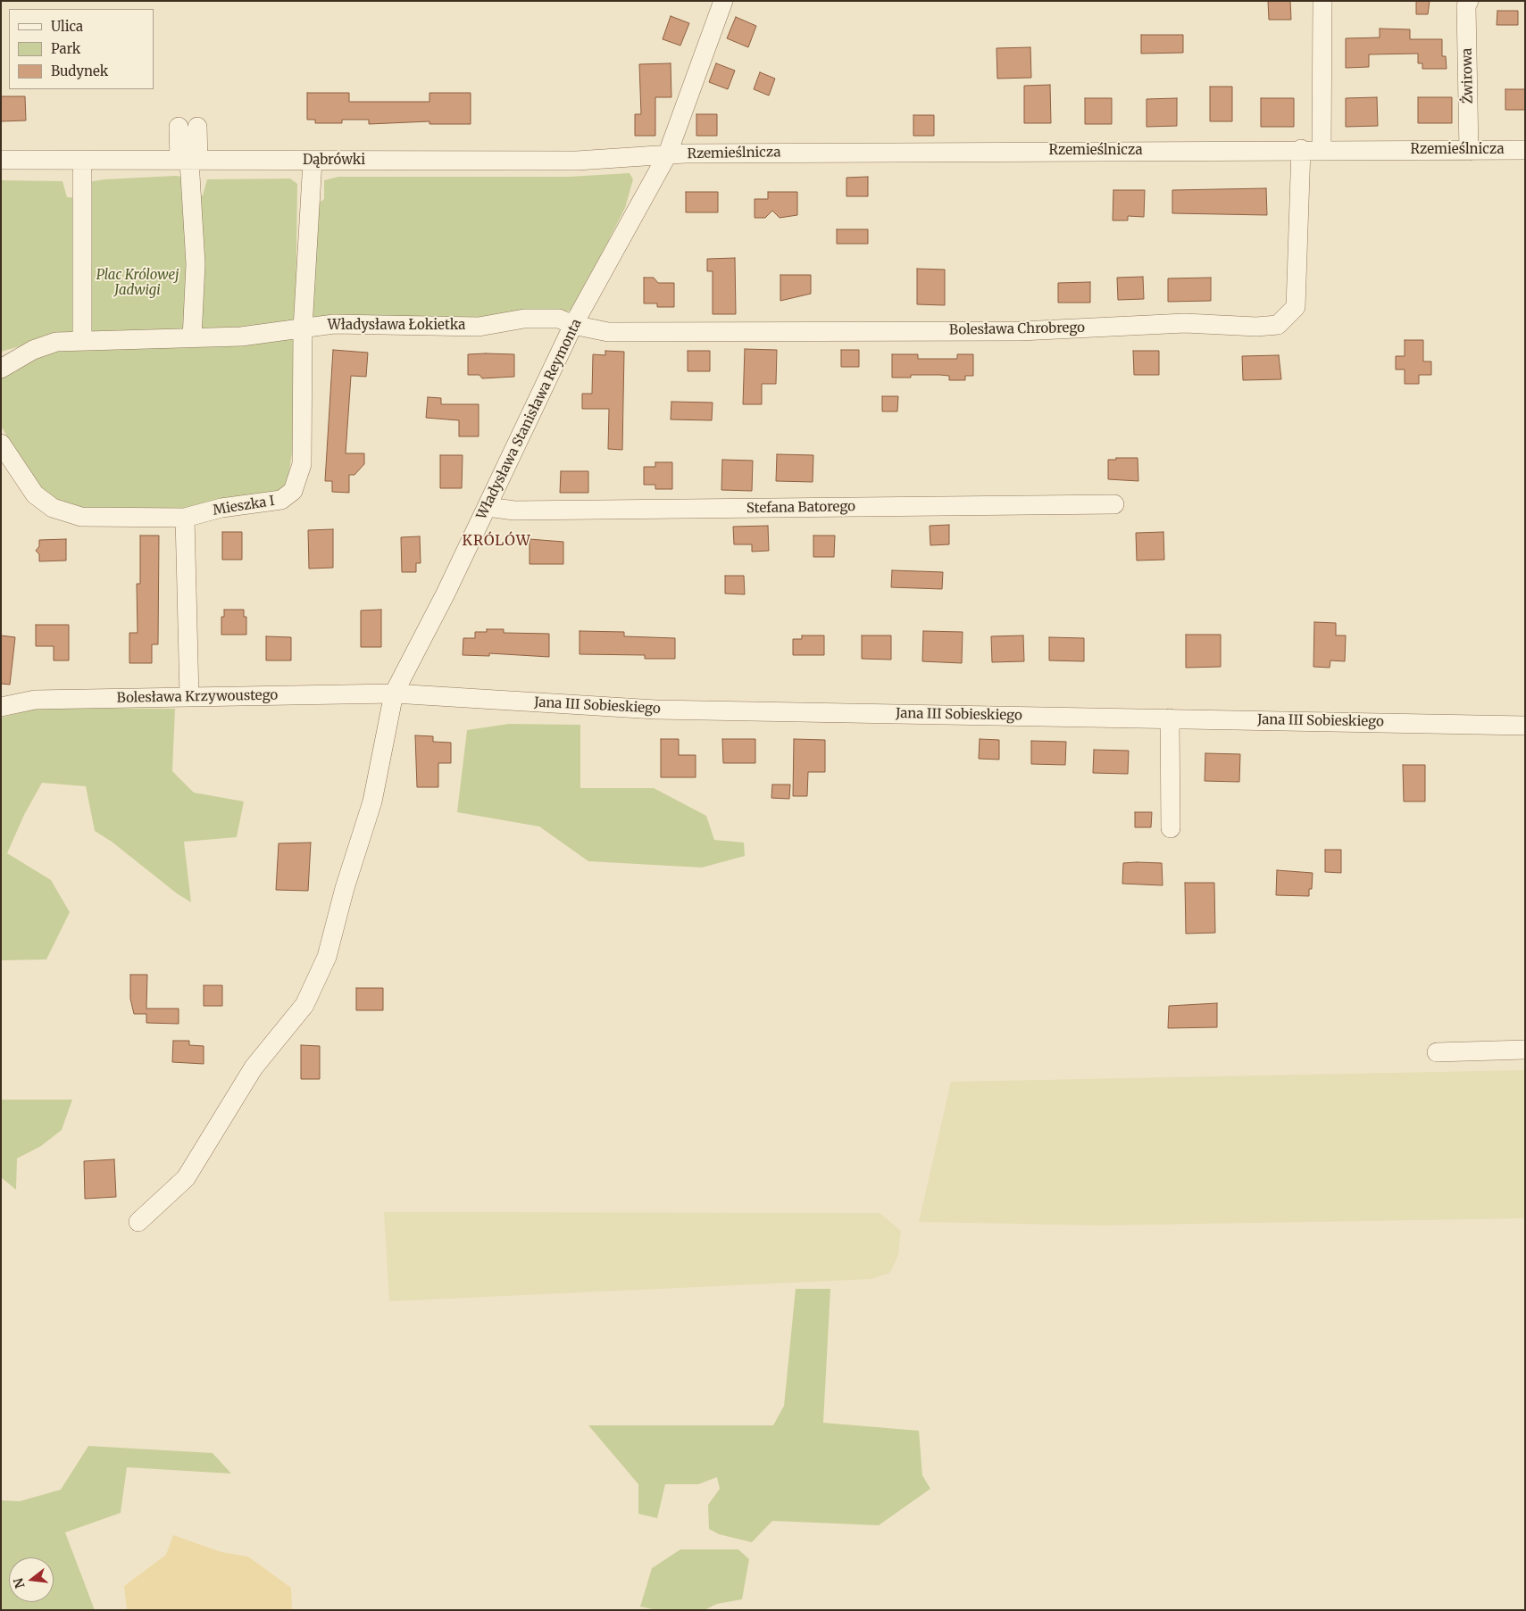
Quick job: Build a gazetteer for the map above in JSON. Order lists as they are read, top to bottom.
{
  "streets": {
    "street": [
      "Żwirowa",
      "Rzemieślnicza",
      "Dąbrówki",
      "Władysława Łokietka",
      "Bolesława Chrobrego",
      "Władysława Stanisława Reymonta",
      "Mieszka I",
      "Stefana Batorego",
      "Bolesława Krzywoustego",
      "Jana III Sobieskiego"
    ]
  },
  "crossings": [
    ["Żwirowa", "Rzemieślnicza"],
    ["Rzemieślnicza", "Dąbrówki"],
    ["Rzemieślnicza", "Bolesława Chrobrego"],
    ["Rzemieślnicza", "Władysława Stanisława Reymonta"],
    ["Dąbrówki", "Władysława Stanisława Reymonta"],
    ["Dąbrówki", "Mieszka I"],
    ["Władysława Łokietka", "Bolesława Chrobrego"],
    ["Władysława Łokietka", "Władysława Stanisława Reymonta"],
    ["Władysława Łokietka", "Mieszka I"],
    ["Bolesława Chrobrego", "Władysława Stanisława Reymonta"],
    ["Władysława Stanisława Reymonta", "Stefana Batorego"],
    ["Władysława Stanisława Reymonta", "Bolesława Krzywoustego"],
    ["Władysława Stanisława Reymonta", "Jana III Sobieskiego"],
    ["Bolesława Krzywoustego", "Jana III Sobieskiego"]
  ],
  "districts": ["KRÓLÓW"],
  "parks": ["Plac Królowej Jadwigi"],
  "legend": ["Ulica", "Park", "Budynek"],
  "north": "left"
}
